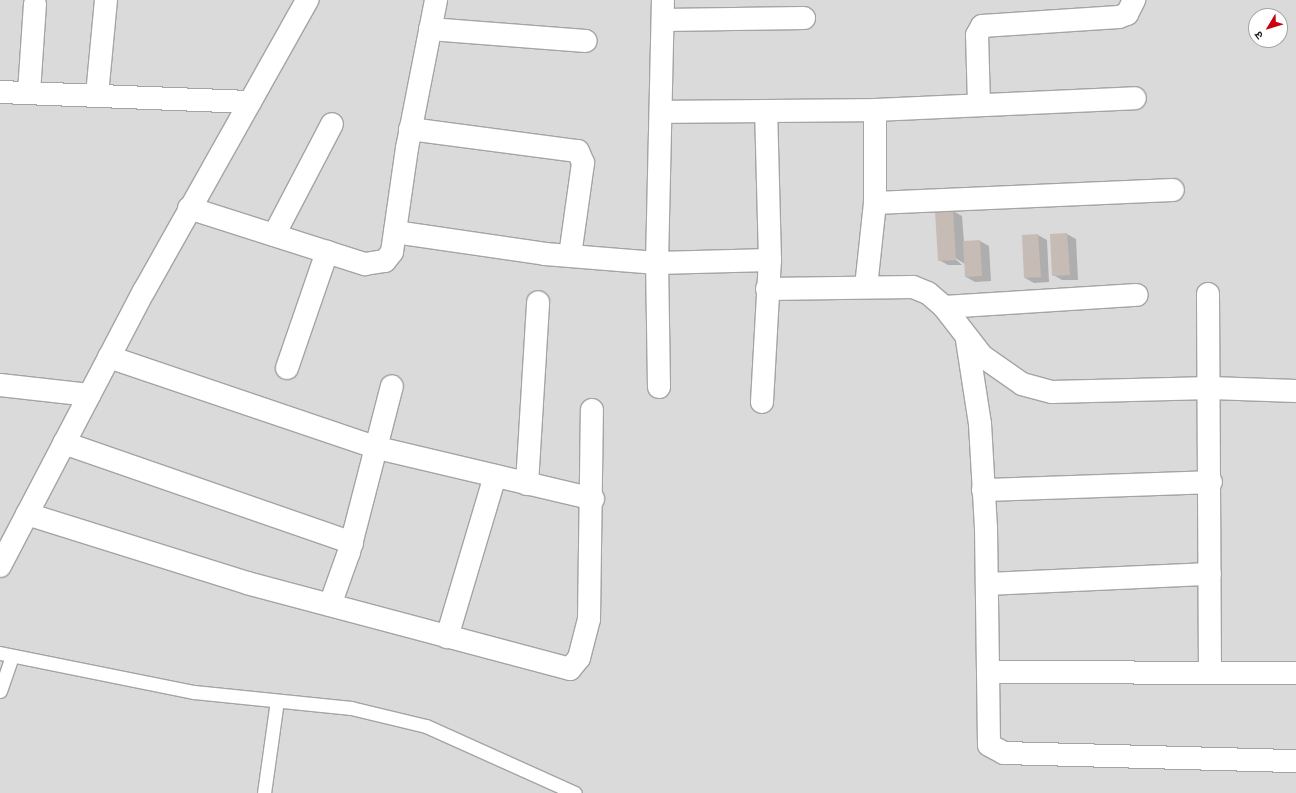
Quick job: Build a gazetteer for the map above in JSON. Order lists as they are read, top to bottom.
{
  "north": "bottom left"
}
